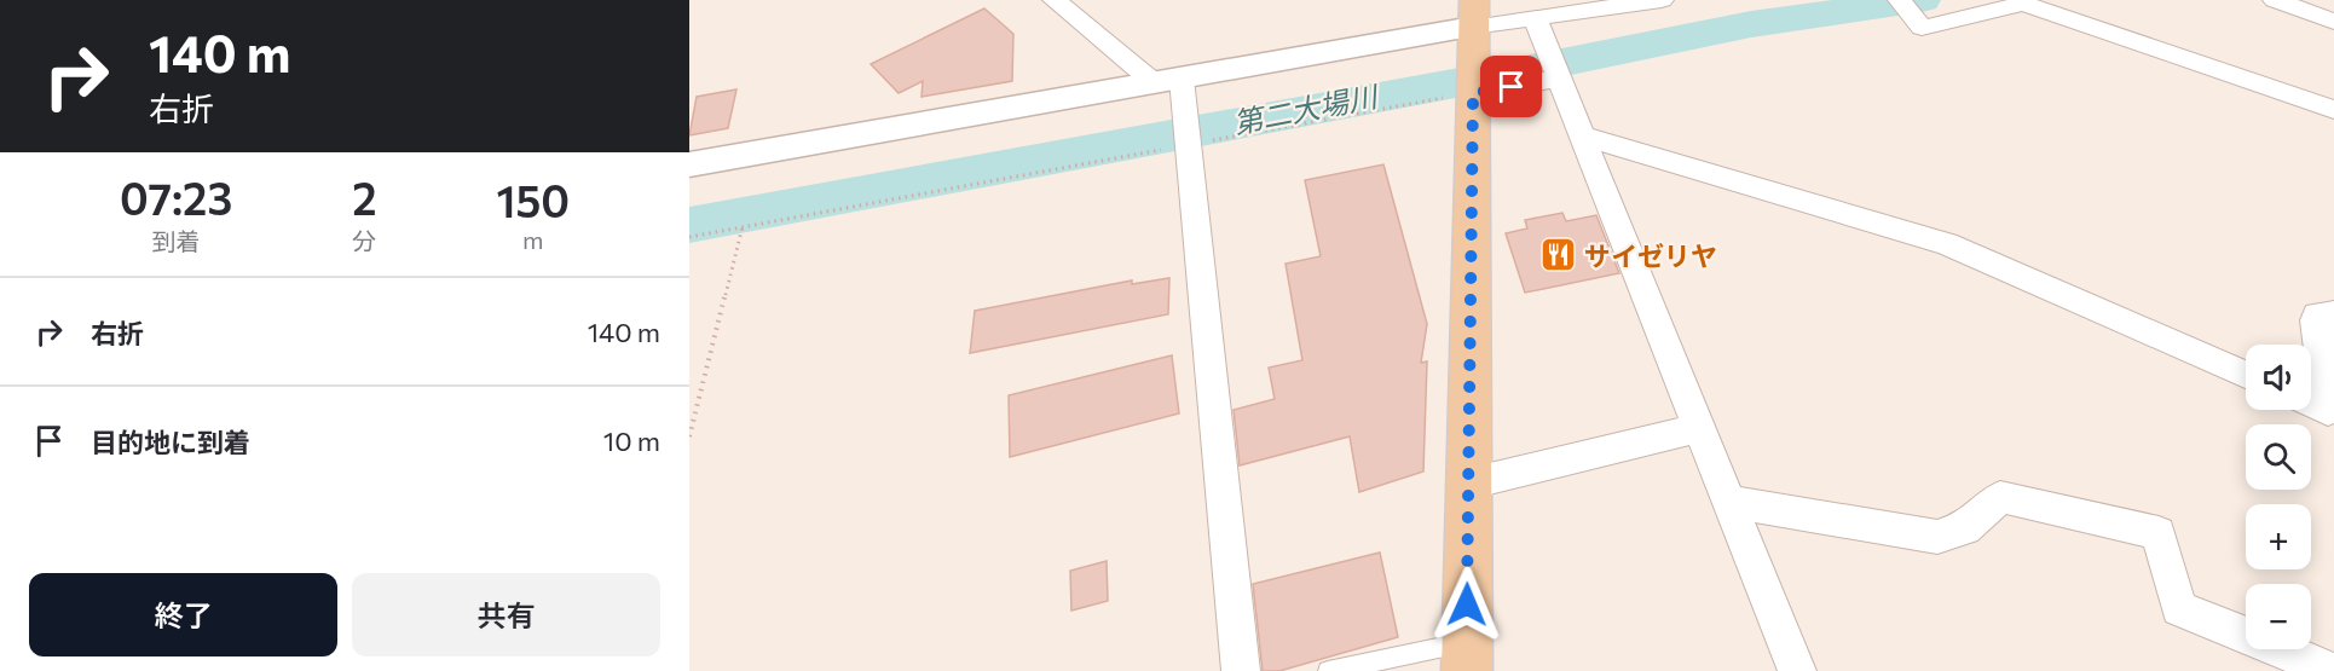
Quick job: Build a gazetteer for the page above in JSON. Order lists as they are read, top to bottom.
{
  "water": ["第二大場川"],
  "places": {
    "restaurant": ["サイゼリヤ"]
  },
  "page": {
    "turn": ["140 m", "右折"],
    "eta": [
      "07:23",
      "到着",
      "2",
      "分",
      "150",
      "m"
    ],
    "list": [
      {
        "name": "右折",
        "value": "140 m"
      },
      {
        "name": "目的地に到着",
        "value": "10 m"
      }
    ],
    "map_buttons": ["+", "−"],
    "buttons": ["終了", "共有"]
  }
}
